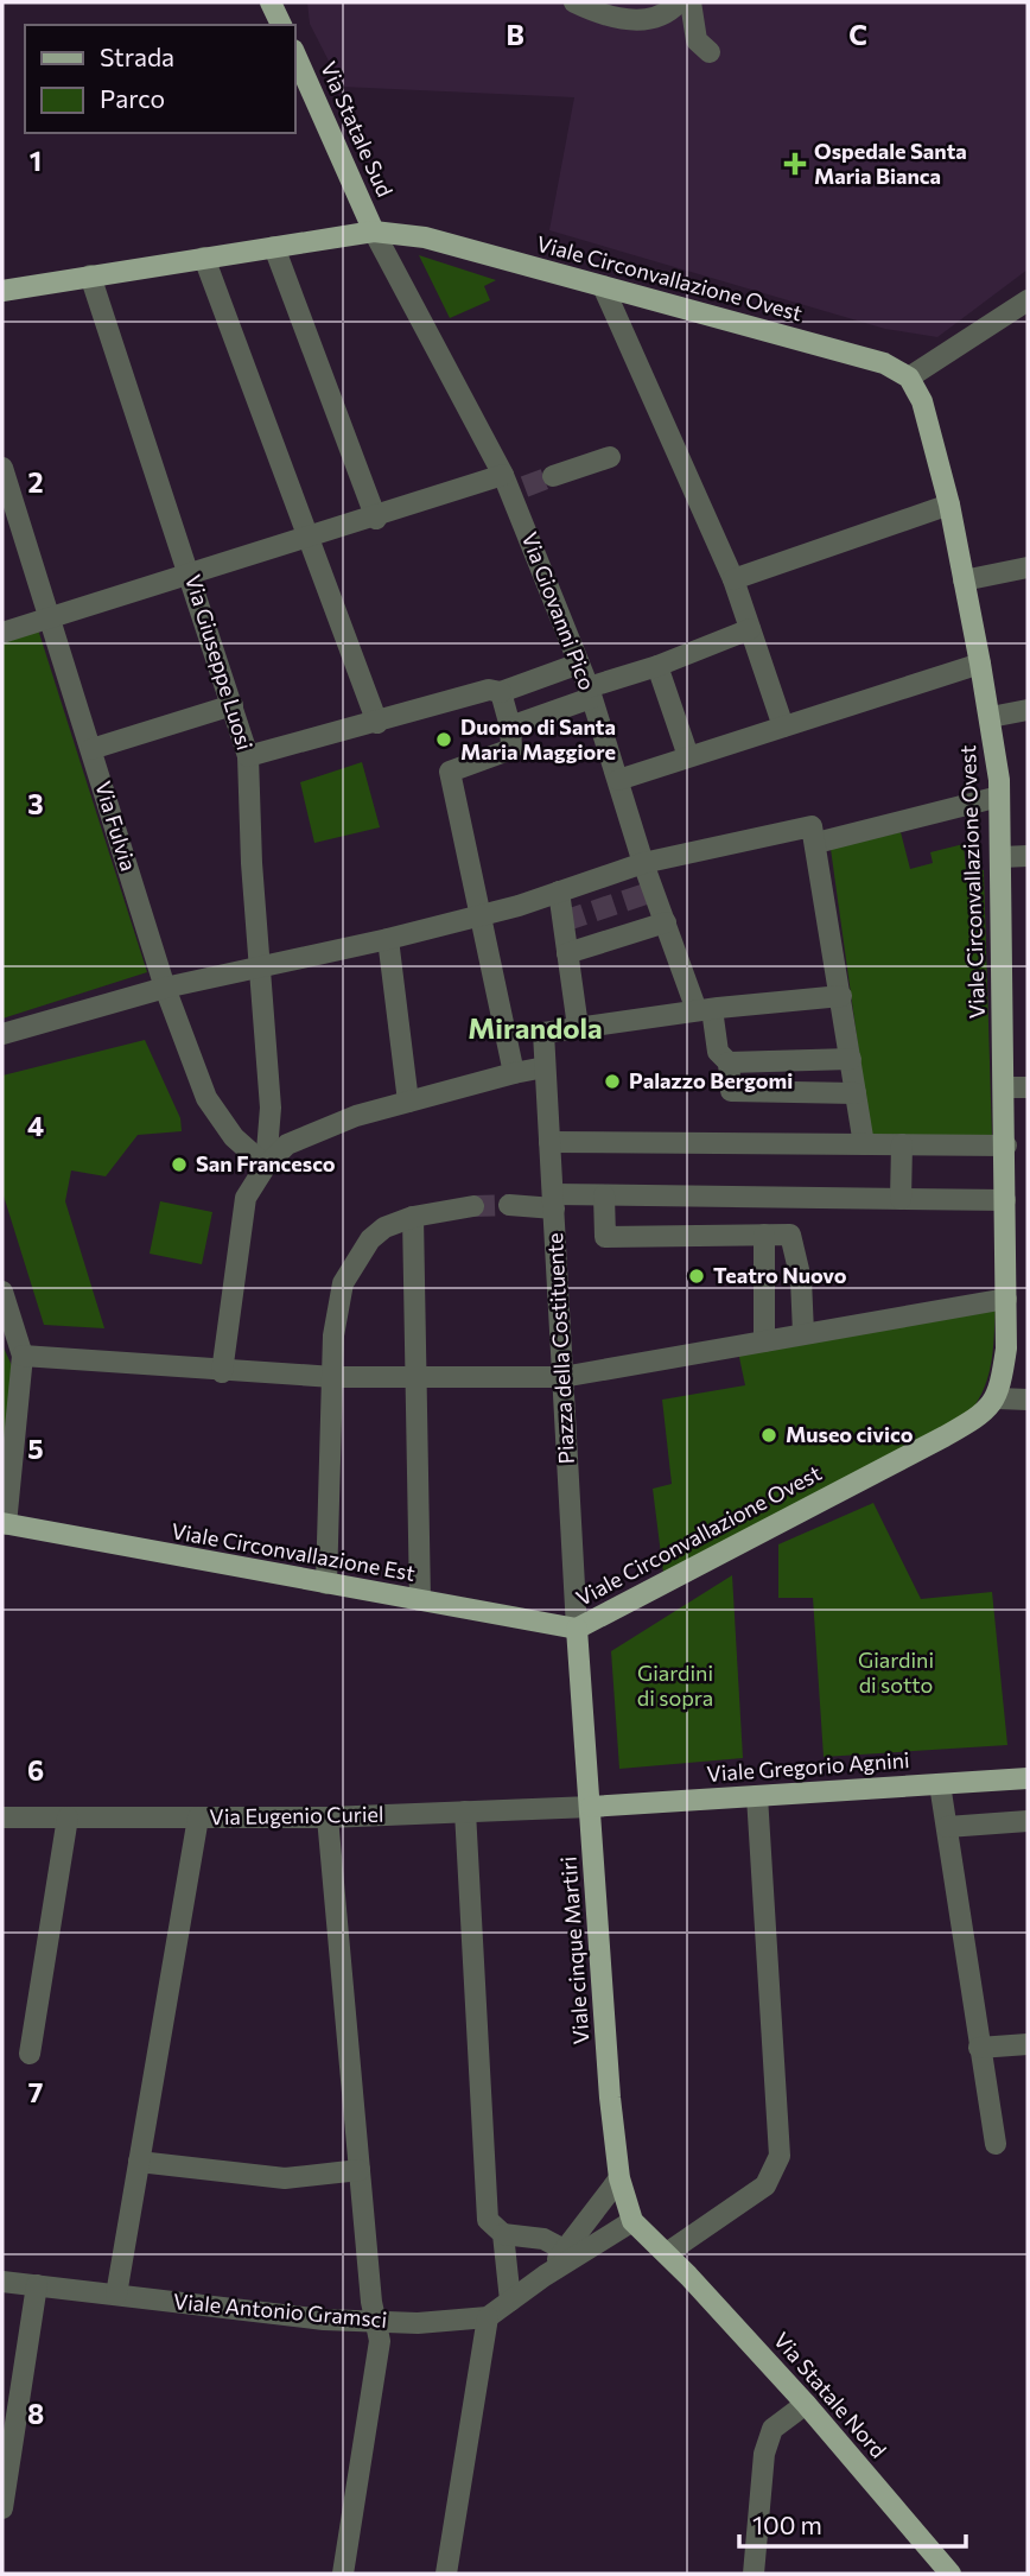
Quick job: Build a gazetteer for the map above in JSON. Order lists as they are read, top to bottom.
{
  "streets": {
    "main road": [
      "Via Statale Sud",
      "Viale Circonvallazione Ovest",
      "Viale Circonvallazione Est",
      "Viale Gregorio Agnini",
      "Viale cinque Martiri",
      "Via Statale Nord"
    ],
    "street": [
      "Via Giovanni Pico",
      "Via Giuseppe Luosi",
      "Via Fulvia",
      "Piazza della Costituente",
      "Via Eugenio Curiel",
      "Viale Antonio Gramsci"
    ]
  },
  "crossings": [
    ["Via Statale Sud", "Viale Circonvallazione Ovest"],
    ["Via Statale Sud", "Via Giovanni Pico"],
    ["Viale Circonvallazione Ovest", "Via Giovanni Pico"],
    ["Viale Circonvallazione Ovest", "Via Giuseppe Luosi"],
    ["Viale Circonvallazione Ovest", "Piazza della Costituente"],
    ["Viale Circonvallazione Ovest", "Viale Circonvallazione Est"],
    ["Viale Circonvallazione Ovest", "Viale cinque Martiri"],
    ["Via Giuseppe Luosi", "Via Fulvia"],
    ["Piazza della Costituente", "Viale Circonvallazione Est"],
    ["Piazza della Costituente", "Viale cinque Martiri"],
    ["Viale Circonvallazione Est", "Viale cinque Martiri"],
    ["Viale Gregorio Agnini", "Via Eugenio Curiel"],
    ["Viale Gregorio Agnini", "Viale cinque Martiri"],
    ["Via Eugenio Curiel", "Viale cinque Martiri"]
  ],
  "districts": ["Mirandola"],
  "parks": ["Giardini di sotto", "Giardini di sopra"],
  "places": {
    "health": ["Ospedale Santa Maria Bianca"],
    "other": [
      "Duomo di Santa Maria Maggiore",
      "Palazzo Bergomi",
      "San Francesco",
      "Teatro Nuovo",
      "Museo civico"
    ]
  },
  "legend": ["Strada", "Parco"],
  "scale_bar": "100 m",
  "grid": {
    "columns": ["B", "C"],
    "rows": [
      "1",
      "2",
      "3",
      "4",
      "5",
      "6",
      "7",
      "8"
    ]
  }
}
